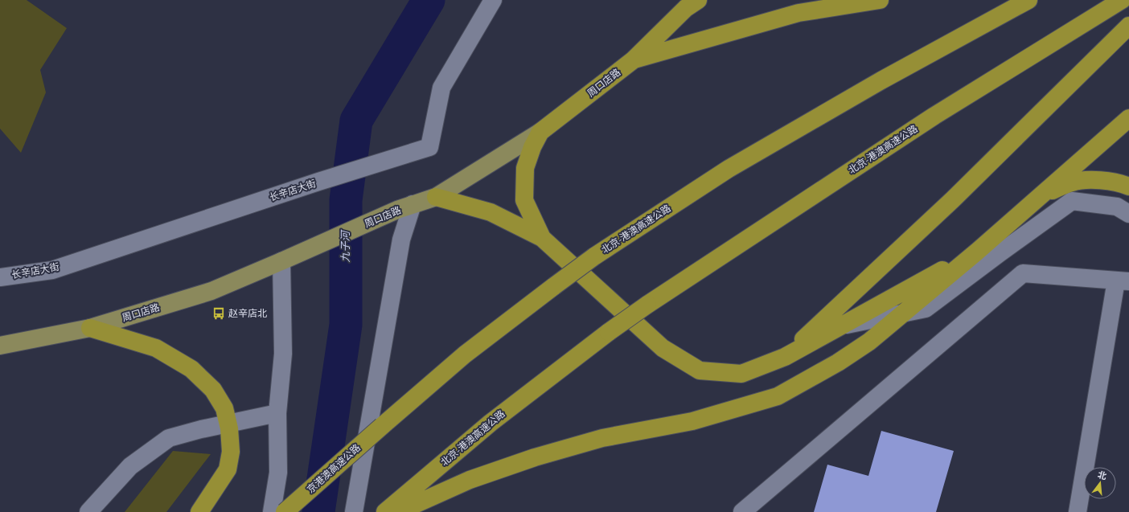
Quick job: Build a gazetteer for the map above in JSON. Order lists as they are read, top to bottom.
{
  "streets": {
    "highway": ["周口店路", "北京-港澳高速公路", "京港澳高速公路"],
    "street": ["长辛店大街"]
  },
  "crossings": [
    ["北京-港澳高速公路", "京港澳高速公路"]
  ],
  "water": ["九子河"],
  "places": {
    "bus stop": ["赵辛店北"]
  },
  "north": "top"
}
